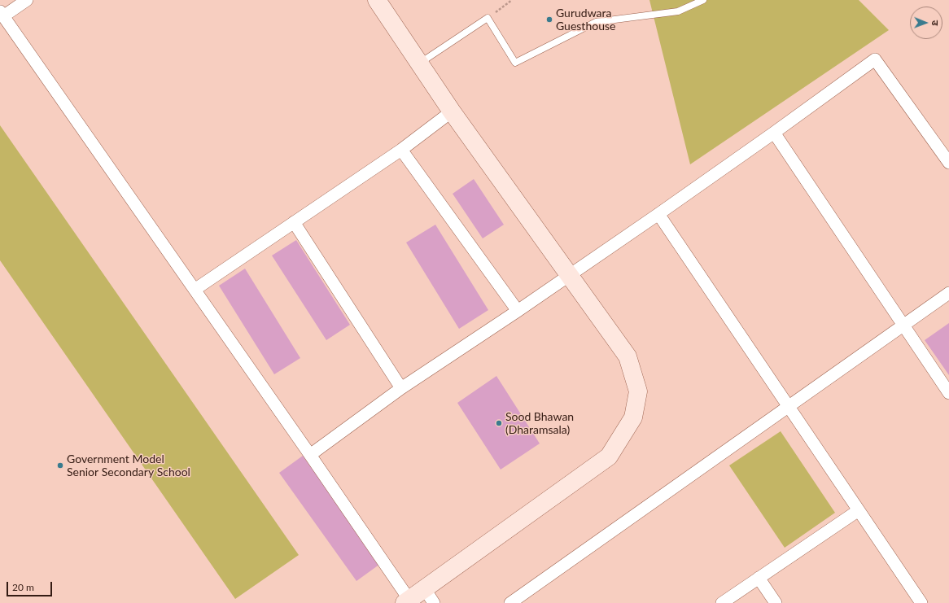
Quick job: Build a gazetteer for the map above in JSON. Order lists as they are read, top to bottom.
{
  "places": ["Gurudwara Guesthouse", "Sood Bhawan (Dharamsala)", "Government Model Senior Secondary School"],
  "scale_bar": "20 m",
  "north": "right"
}
